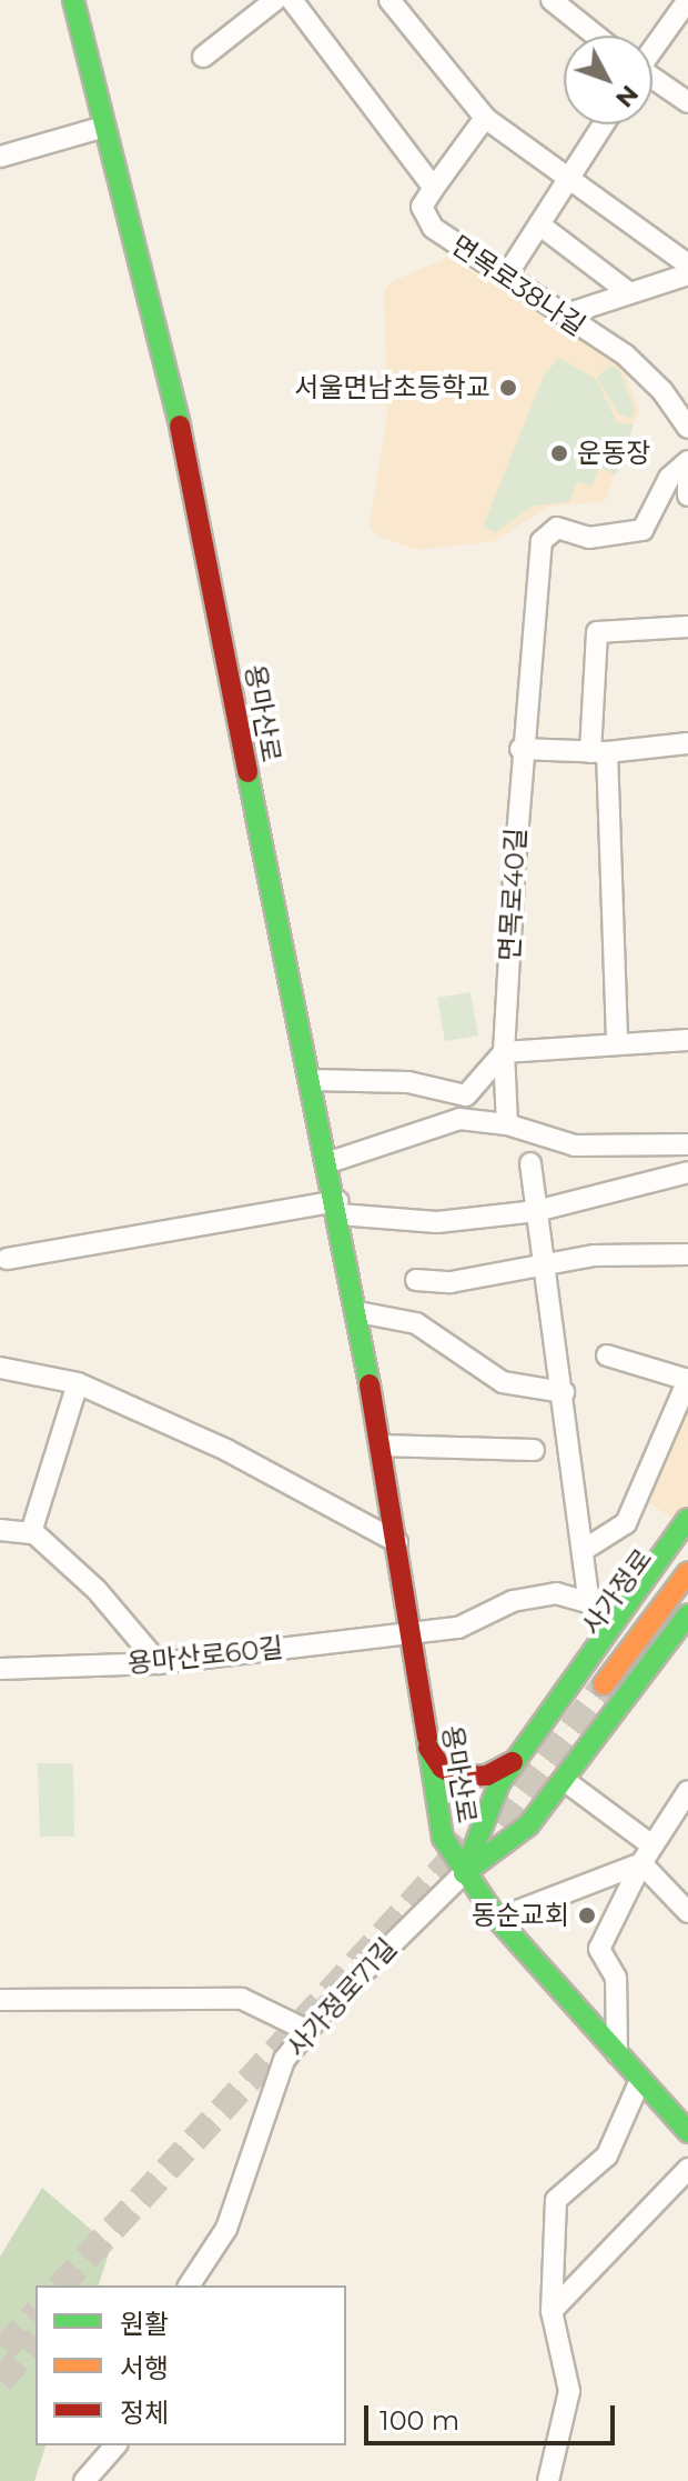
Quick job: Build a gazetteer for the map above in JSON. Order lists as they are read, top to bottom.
{
  "streets": {
    "main road": ["용마산로", "사가정로"],
    "street": [
      "면목로38나길",
      "면목로40길",
      "용마산로60길",
      "사가정로71길"
    ]
  },
  "crossings": [
    ["용마산로", "용마산로60길"],
    ["용마산로", "사가정로71길"]
  ],
  "places": ["서울면남초등학교", "운동장", "동순교회"],
  "legend": ["원활", "서행", "정체"],
  "scale_bar": "100 m",
  "north": "bottom right"
}
